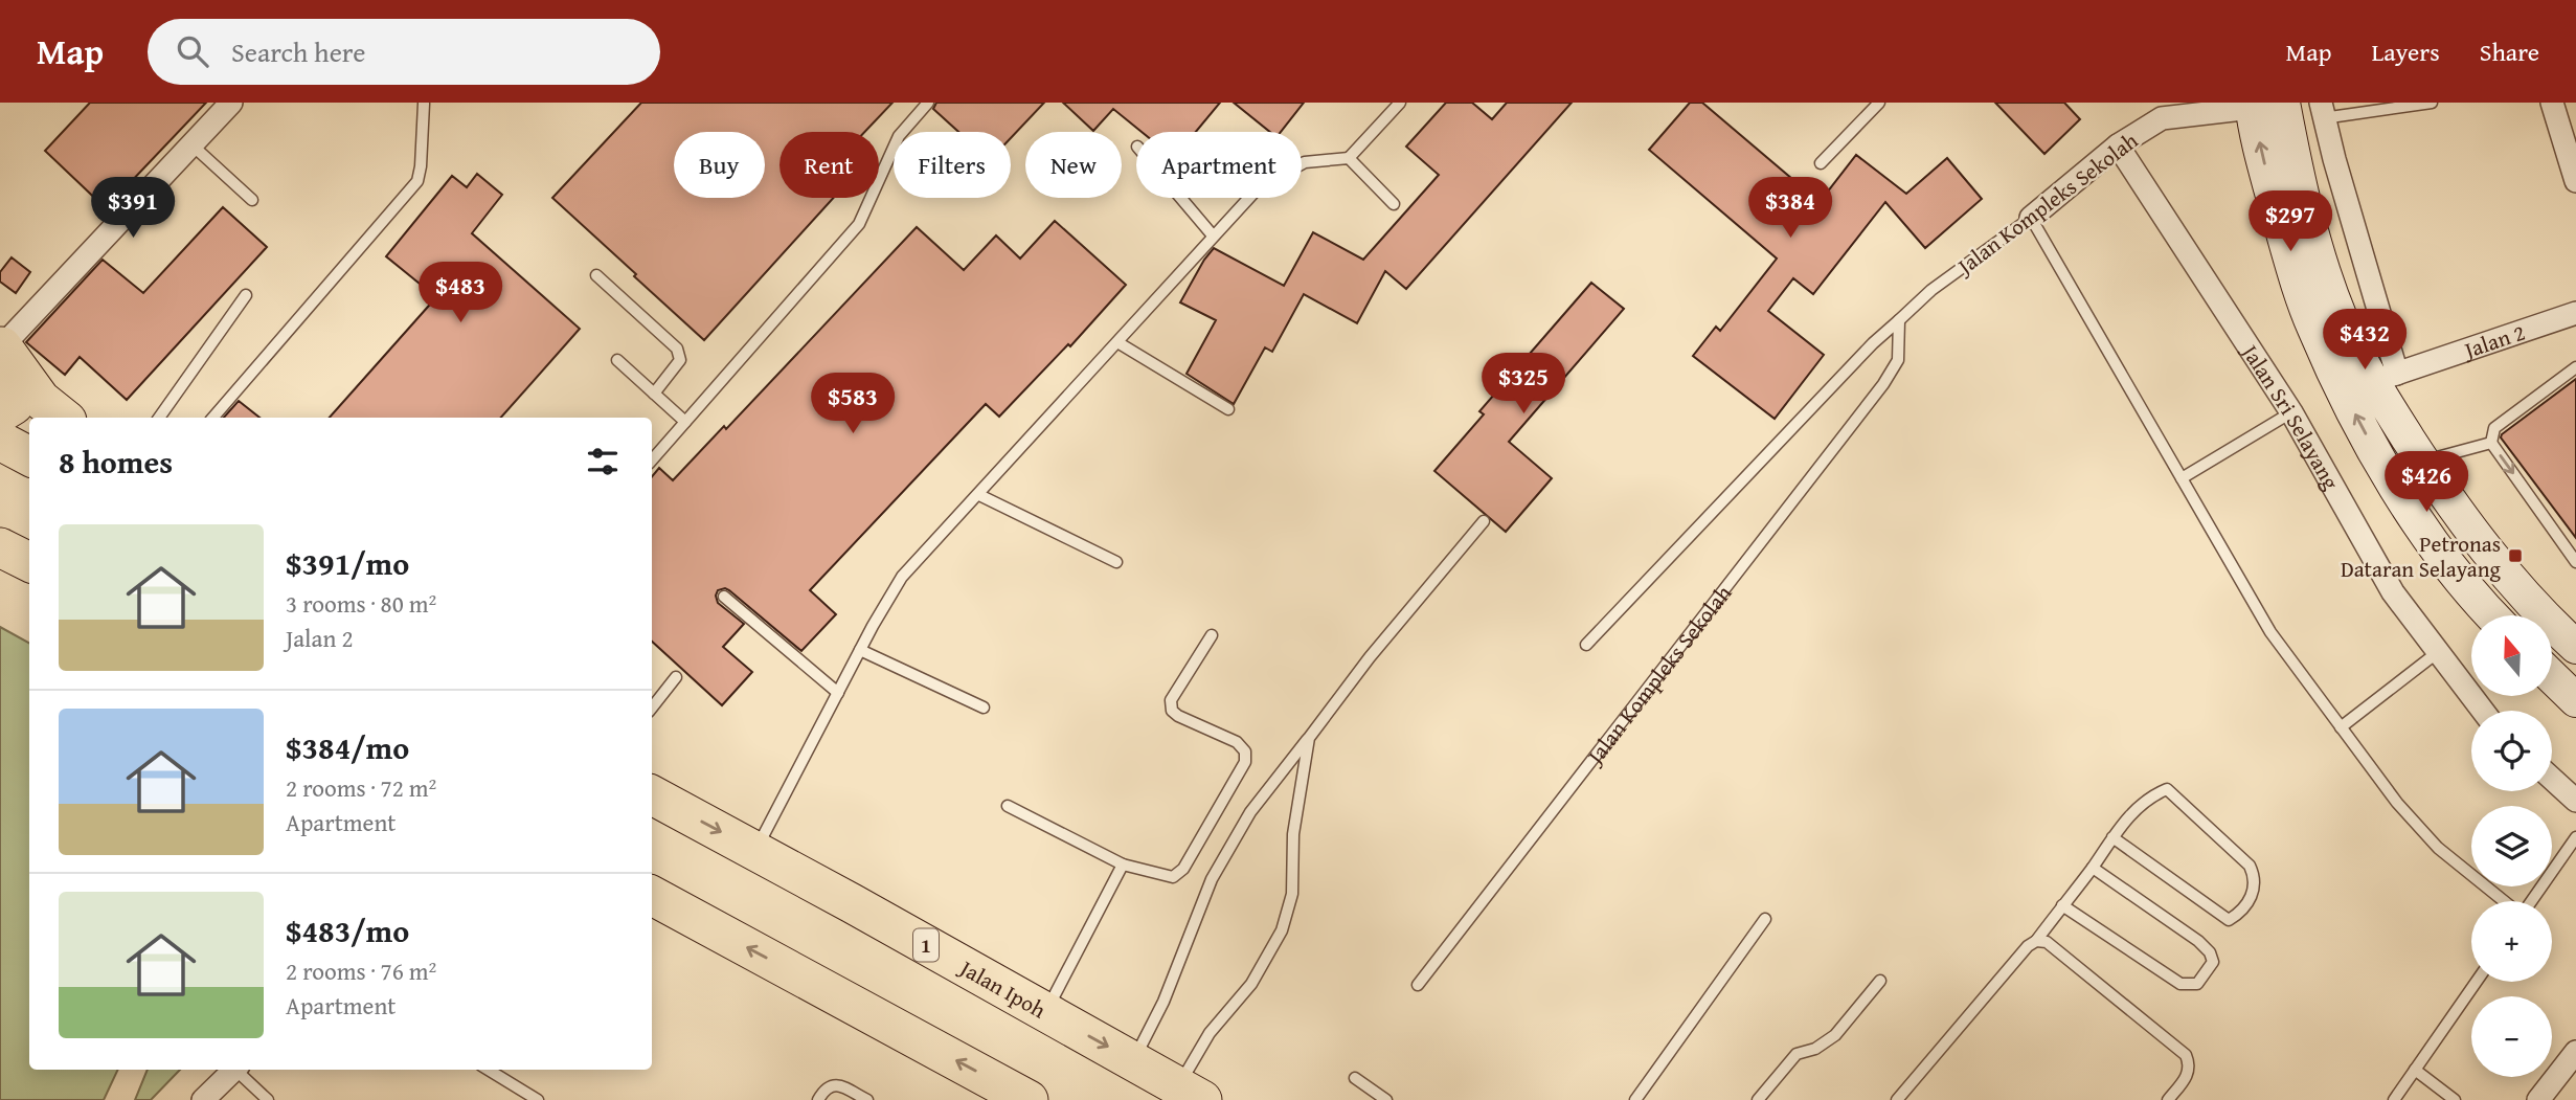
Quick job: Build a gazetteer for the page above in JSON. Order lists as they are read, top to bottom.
{
  "streets": {
    "highway": ["1", "Jalan Ipoh"],
    "street": ["Jalan Kompleks Sekolah", "Jalan 2", "Jalan Sri Selayang"]
  },
  "crossings": [
    ["Jalan Kompleks Sekolah", "Jalan Sri Selayang"]
  ],
  "places": {
    "transit": ["Petronas Dataran Selayang"]
  },
  "north": "top",
  "page": {
    "header": "Map",
    "search": "Search here",
    "nav": ["Map", "Layers", "Share"],
    "chip": [
      "Buy",
      "Rent",
      "Filters",
      "New",
      "Apartment"
    ],
    "price": [
      "$391",
      "$384",
      "$297",
      "$483",
      "$432",
      "$325",
      "$583",
      "$426"
    ],
    "heading": "8 homes",
    "list": [
      {
        "name": "$391/mo",
        "note": "3 rooms · 80 m² · Jalan 2"
      },
      {
        "name": "$384/mo",
        "note": "2 rooms · 72 m² · Apartment"
      },
      {
        "name": "$483/mo",
        "note": "2 rooms · 76 m² · Apartment"
      }
    ],
    "map_buttons": ["+", "−"]
  }
}
